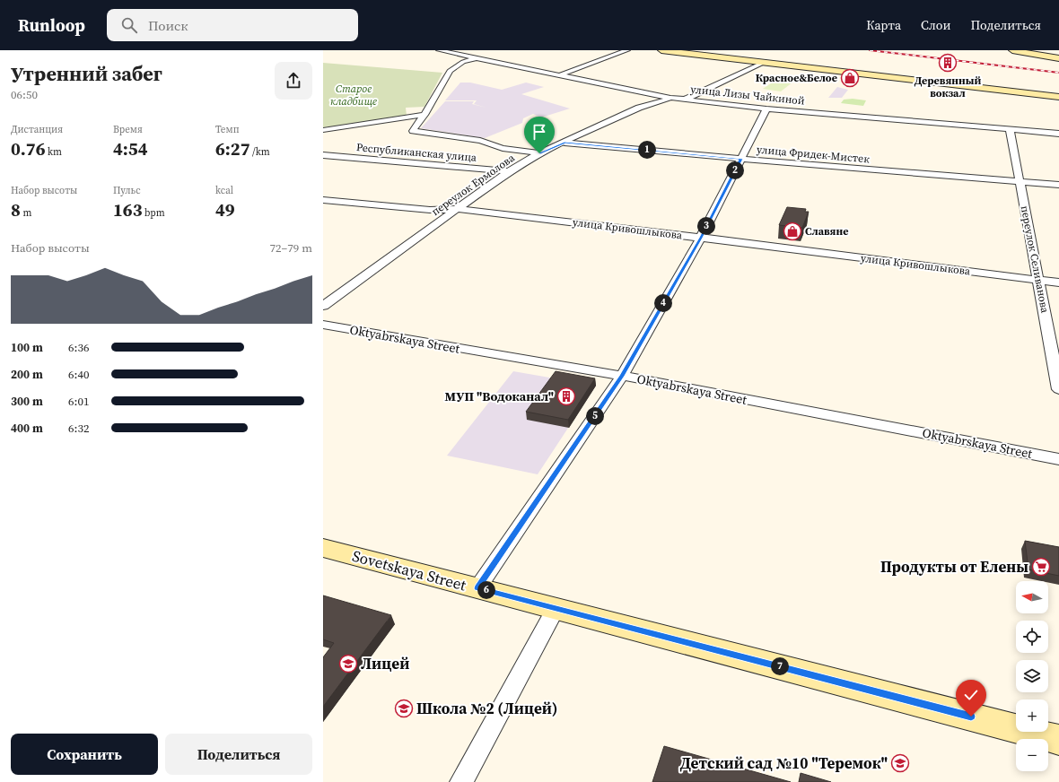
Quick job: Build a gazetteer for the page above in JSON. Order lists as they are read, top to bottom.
{
  "streets": {
    "main road": ["Sovetskaya Street"],
    "street": [
      "улица Лизы Чайкиной",
      "Республиканская улица",
      "улица Фридек-Мистек",
      "переулок Ермолова",
      "улица Кривошлыкова",
      "переулок Селиванова",
      "Oktyabrskaya Street"
    ]
  },
  "crossings": [
    ["улица Лизы Чайкиной", "переулок Ермолова"],
    ["улица Лизы Чайкиной", "переулок Селиванова"],
    ["Республиканская улица", "переулок Ермолова"],
    ["улица Фридек-Мистек", "переулок Ермолова"],
    ["улица Фридек-Мистек", "переулок Селиванова"],
    ["переулок Ермолова", "улица Кривошлыкова"],
    ["улица Кривошлыкова", "переулок Селиванова"]
  ],
  "parks": ["Старое кладбище"],
  "places": {
    "building": ["Деревянный вокзал", "МУП \"Водоканал\""],
    "shop": ["Красное&Белое", "Славяне"],
    "supermarket": ["Продукты от Елены"],
    "school or university": ["Лицей", "Школа №2 (Лицей)", "Детский сад №10 \"Теремок\""]
  },
  "north": "left",
  "page": {
    "header": "Runloop",
    "search": "Поиск",
    "nav": ["Карта", "Слои", "Поделиться"],
    "heading": ["Утренний забег", "06:50"],
    "stats": [
      ["Дистанция", "0.76 km"],
      ["Время", "4:54"],
      ["Темп", "6:27 /km"],
      ["Набор высоты", "8 m"],
      ["Пульс", "163 bpm"],
      ["kcal", "49"]
    ],
    "pins": [
      "1",
      "2",
      "3",
      "4",
      "5",
      "6",
      "7"
    ],
    "chart": ["Набор высоты", "72–79 m"],
    "list": [
      {
        "name": "100 m",
        "note": "6:36"
      },
      {
        "name": "200 m",
        "note": "6:40"
      },
      {
        "name": "300 m",
        "note": "6:01"
      },
      {
        "name": "400 m",
        "note": "6:32"
      }
    ],
    "map_buttons": ["+", "−"],
    "buttons": ["Сохранить", "Поделиться"]
  }
}
